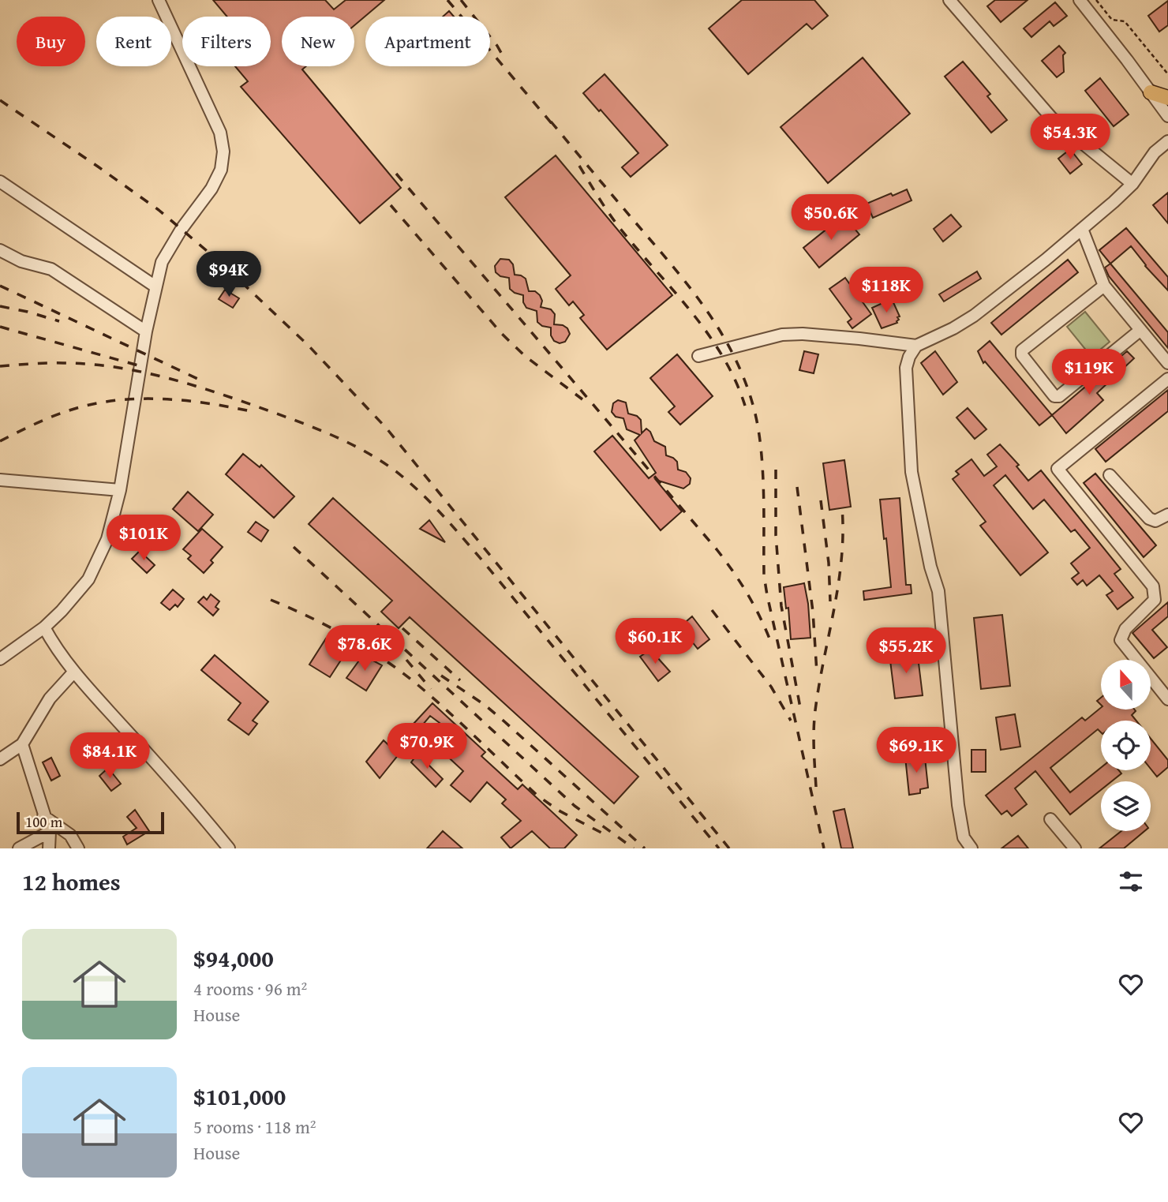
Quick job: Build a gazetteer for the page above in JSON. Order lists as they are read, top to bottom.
{
  "scale_bar": "100 m",
  "north": "top",
  "page": {
    "chip": [
      "Buy",
      "Rent",
      "Filters",
      "New",
      "Apartment"
    ],
    "price": [
      "$54.3K",
      "$50.6K",
      "$94K",
      "$118K",
      "$119K",
      "$101K",
      "$60.1K",
      "$78.6K",
      "$55.2K",
      "$70.9K",
      "$69.1K",
      "$84.1K"
    ],
    "scale": "100 m",
    "heading": "12 homes",
    "list": [
      {
        "name": "$94,000",
        "note": "4 rooms · 96 m² · House"
      },
      {
        "name": "$101,000",
        "note": "5 rooms · 118 m² · House"
      }
    ]
  }
}
